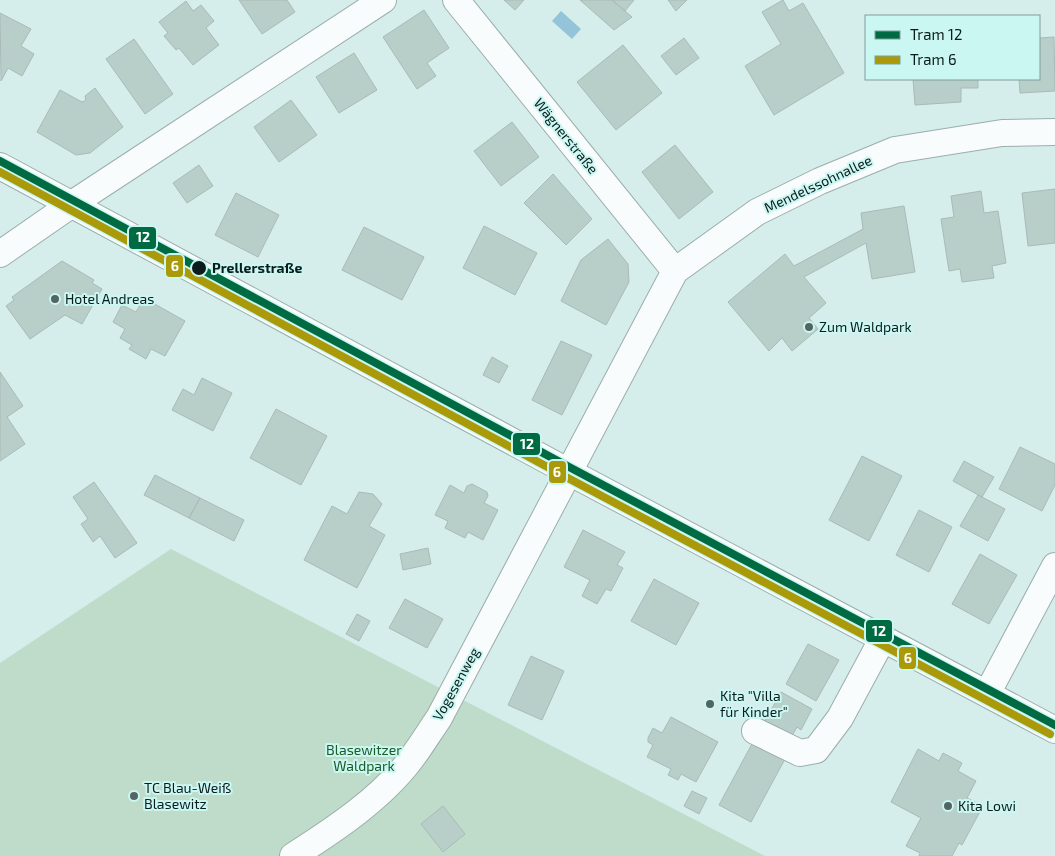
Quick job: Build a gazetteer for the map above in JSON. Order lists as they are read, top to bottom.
{
  "streets": {
    "street": ["Wägnerstraße", "Mendelssohnallee", "Vogesenweg"]
  },
  "crossings": [
    ["Wägnerstraße", "Mendelssohnallee"],
    ["Mendelssohnallee", "Vogesenweg"]
  ],
  "parks": ["Blasewitzer Waldpark"],
  "places": [
    "Prellerstraße",
    "Hotel Andreas",
    "Zum Waldpark",
    "Kita \"Villa für Kinder\"",
    "TC Blau-Weiß Blasewitz",
    "Kita Lowi"
  ],
  "lines": ["tram line 12", "tram line 6"],
  "legend": ["Tram 12", "Tram 6"]
}
